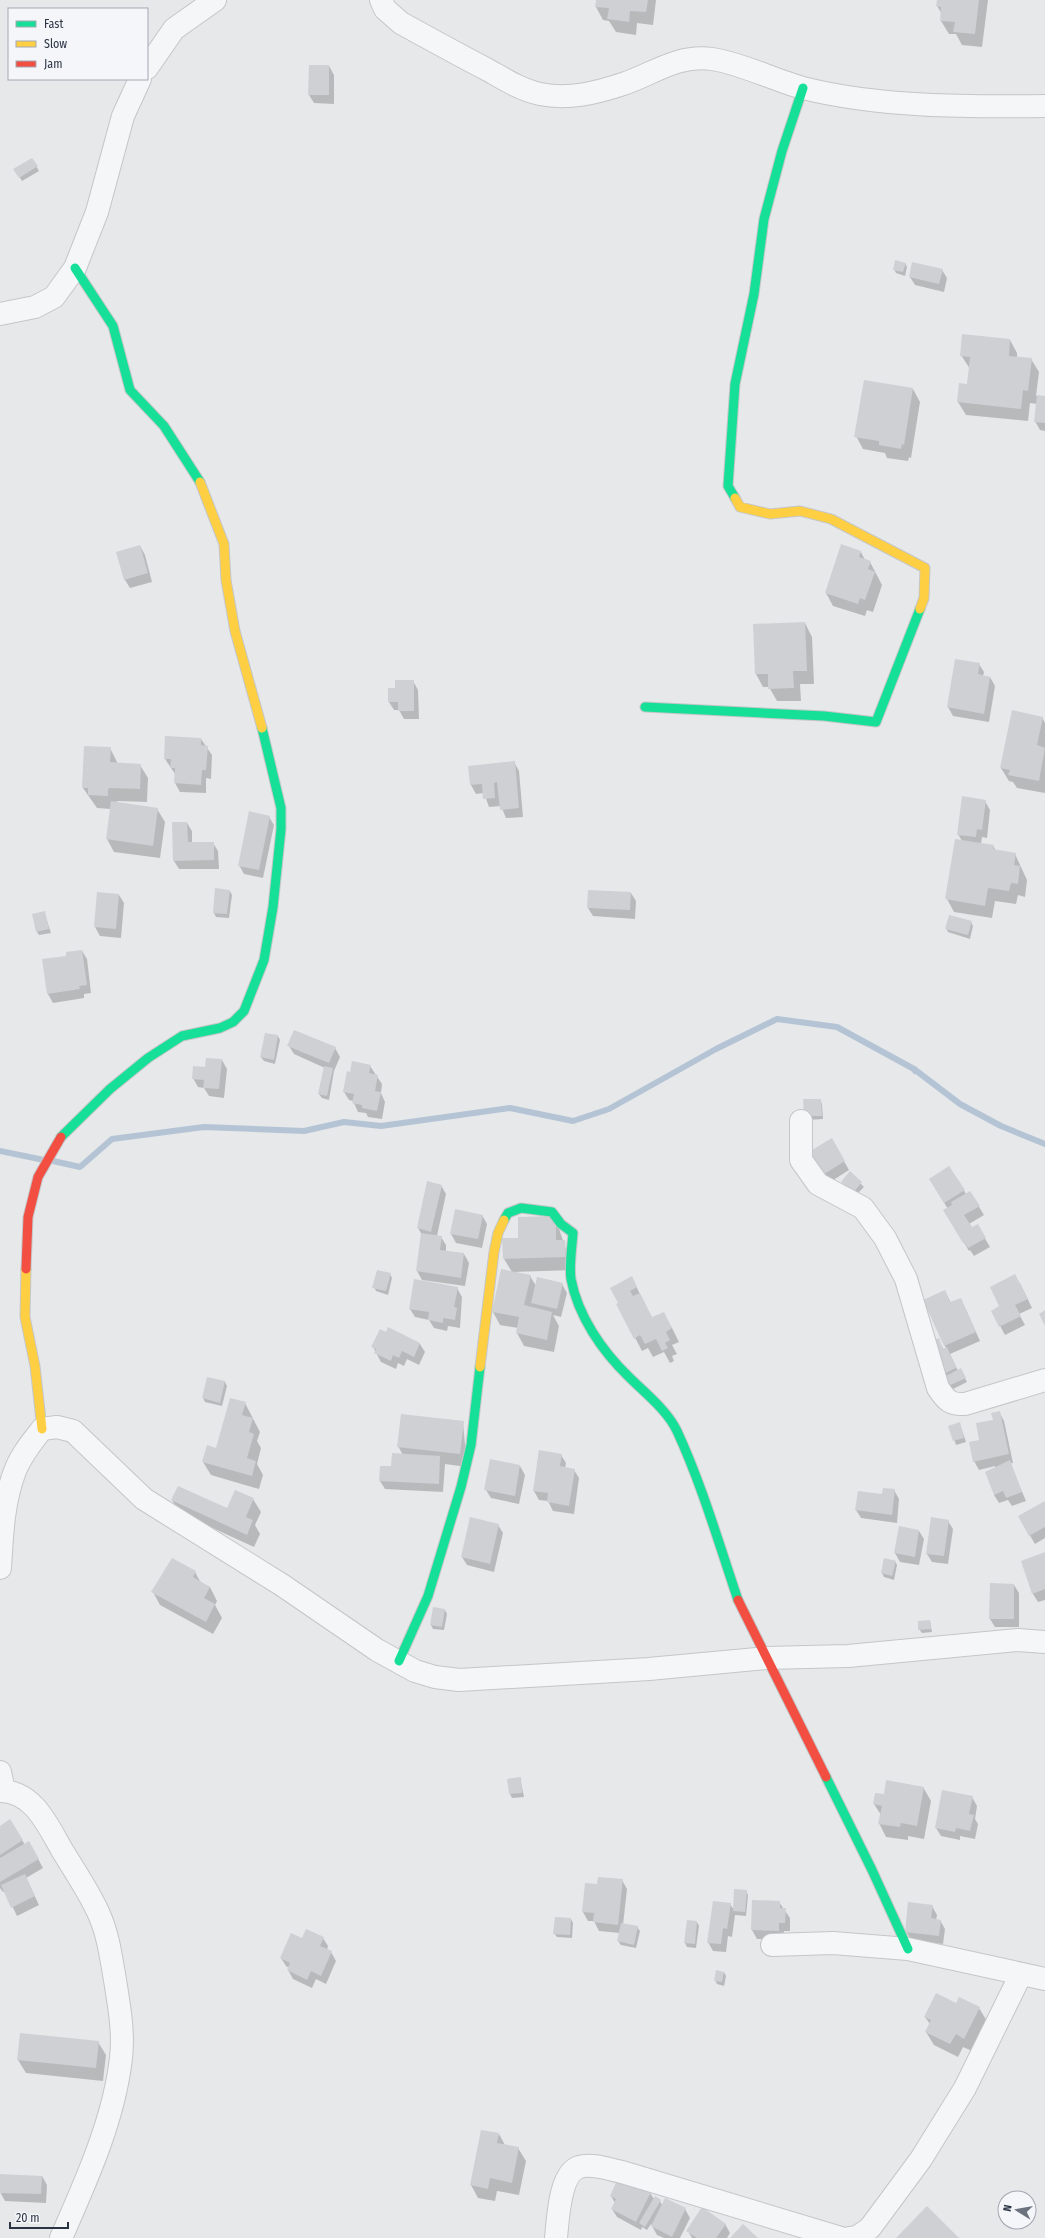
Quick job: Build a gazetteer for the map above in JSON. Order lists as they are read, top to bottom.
{
  "legend": ["Fast", "Slow", "Jam"],
  "scale_bar": "20 m",
  "north": "left"
}
